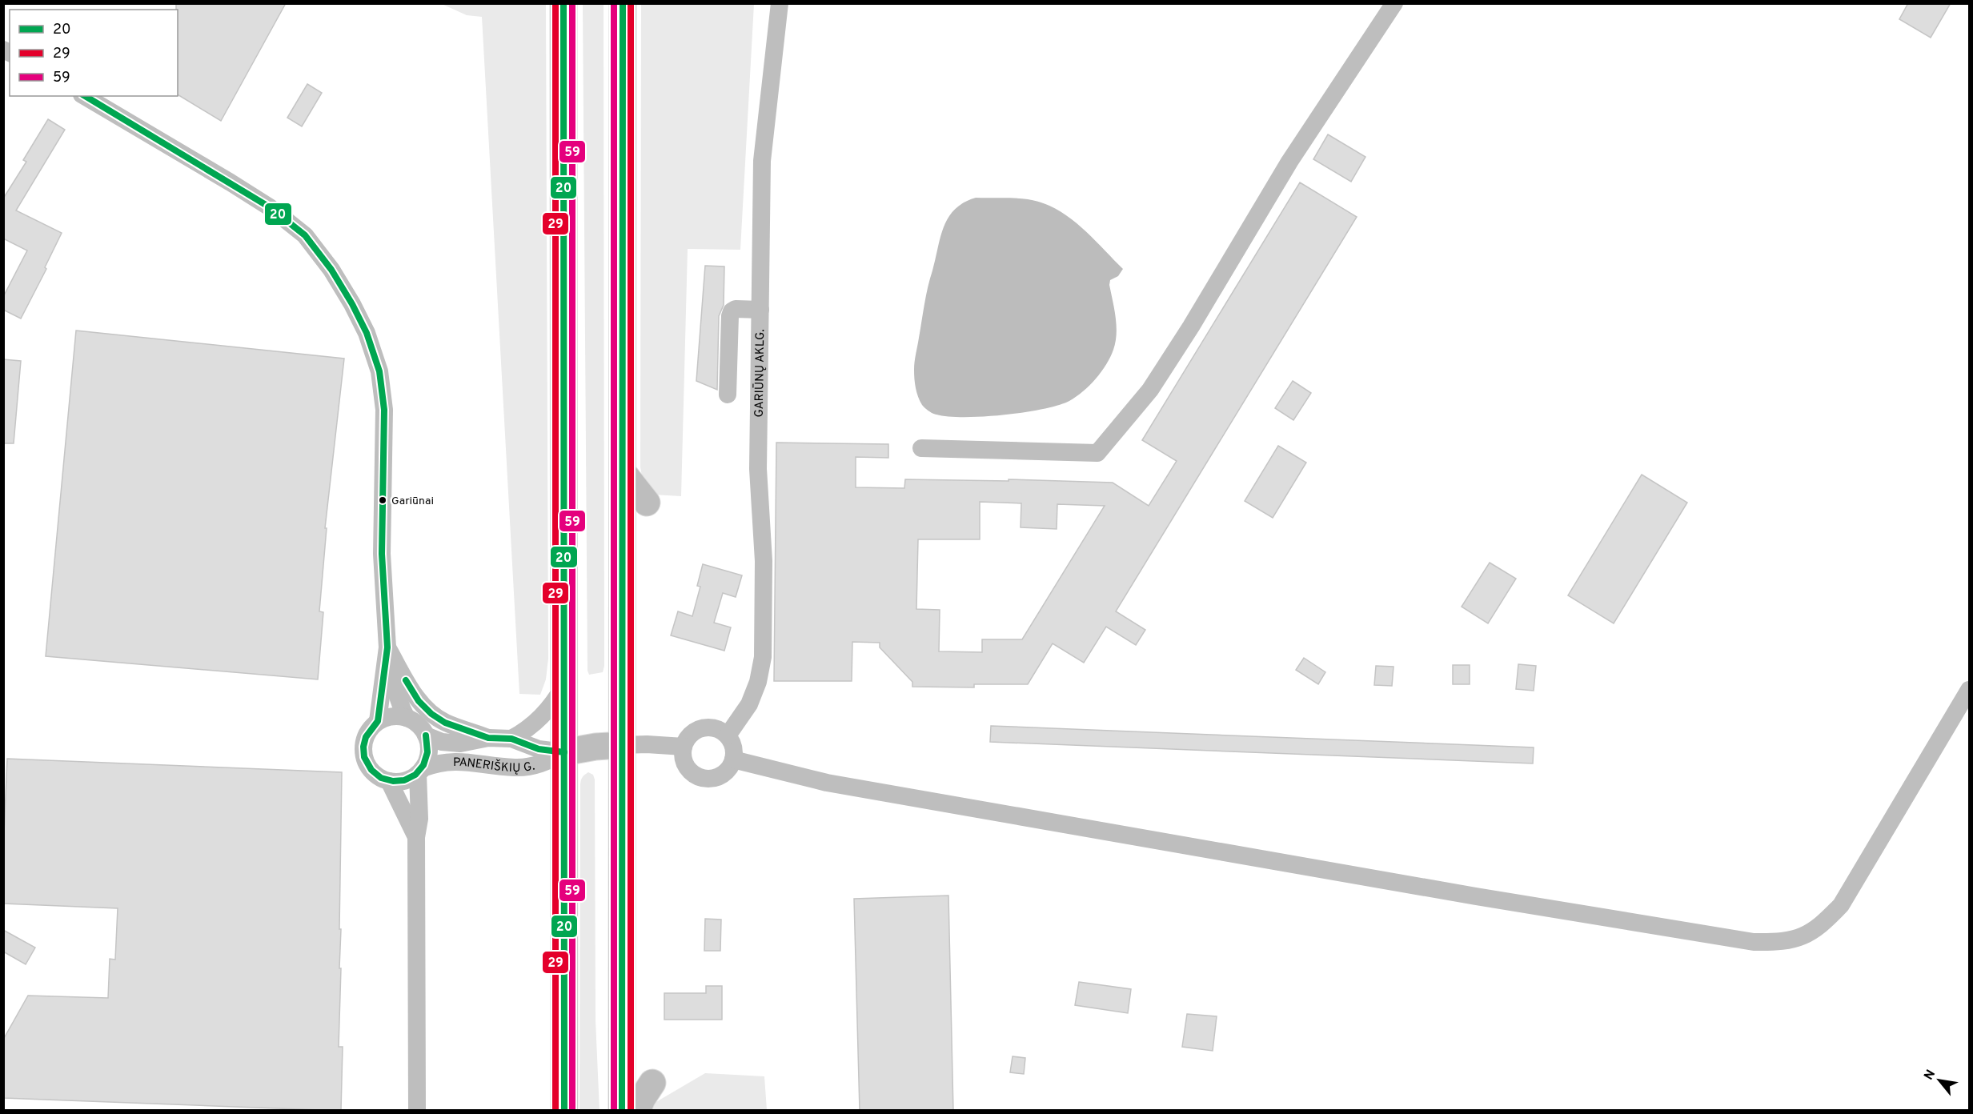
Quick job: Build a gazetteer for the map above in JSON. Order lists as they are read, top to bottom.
{
  "streets": {
    "street": ["GARIŪNŲ AKLG.", "PANERIŠKIŲ G."]
  },
  "places": ["Gariūnai"],
  "lines": ["transit line 20", "transit line 29", "transit line 59"],
  "legend": ["20", "29", "59"],
  "north": "top left"
}
